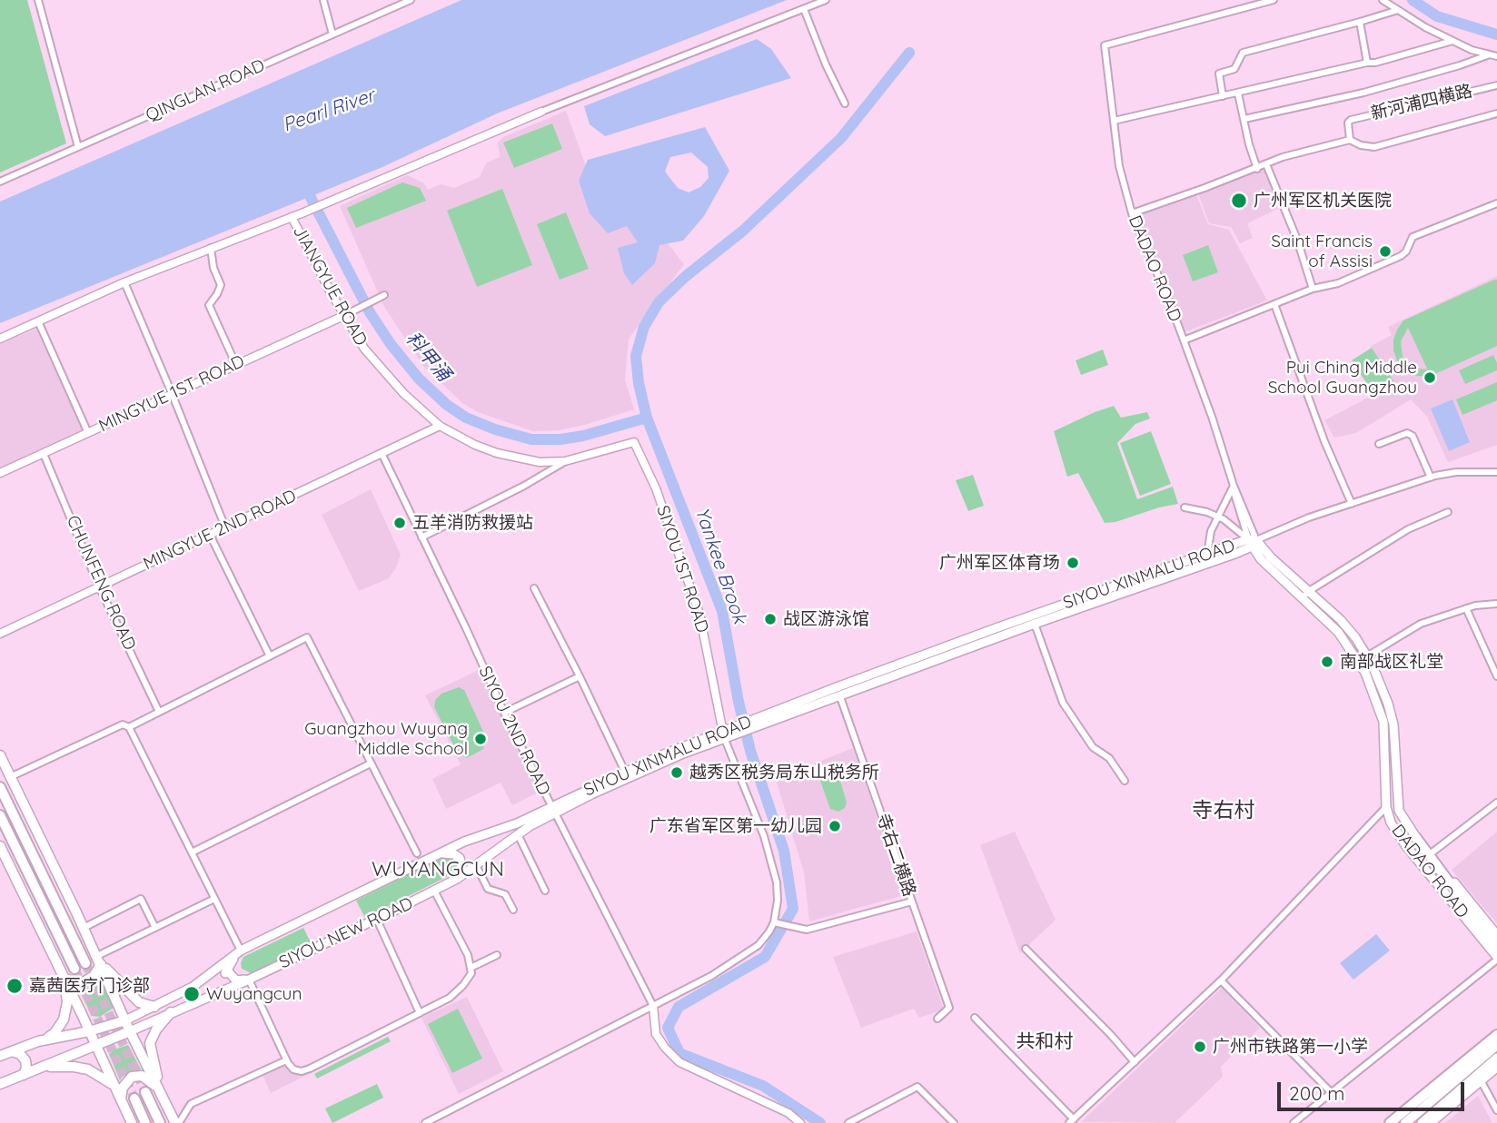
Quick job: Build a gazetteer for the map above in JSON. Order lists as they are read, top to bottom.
{
  "streets": {
    "main road": ["DADAO ROAD", "SIYOU XINMALU ROAD", "SIYOU NEW ROAD"],
    "street": [
      "QINGLAN ROAD",
      "新河浦四横路",
      "JIANGYUE ROAD",
      "MINGYUE 1ST ROAD",
      "MINGYUE 2ND ROAD",
      "SIYOU 1ST ROAD",
      "CHUNFENG ROAD",
      "SIYOU 2ND ROAD",
      "寺右二横路"
    ]
  },
  "crossings": [
    ["DADAO ROAD", "SIYOU XINMALU ROAD"],
    ["JIANGYUE ROAD", "MINGYUE 1ST ROAD"],
    ["JIANGYUE ROAD", "MINGYUE 2ND ROAD"],
    ["JIANGYUE ROAD", "SIYOU 1ST ROAD"],
    ["MINGYUE 1ST ROAD", "CHUNFENG ROAD"],
    ["MINGYUE 2ND ROAD", "CHUNFENG ROAD"],
    ["MINGYUE 2ND ROAD", "SIYOU 2ND ROAD"],
    ["SIYOU 1ST ROAD", "SIYOU XINMALU ROAD"],
    ["SIYOU XINMALU ROAD", "SIYOU 2ND ROAD"],
    ["SIYOU XINMALU ROAD", "寺右二横路"],
    ["SIYOU XINMALU ROAD", "SIYOU NEW ROAD"]
  ],
  "districts": ["寺右村", "WUYANGCUN", "共和村"],
  "water": ["Pearl River", "科甲涌", "Yankee Brook"],
  "places": [
    "广州军区机关医院",
    "Saint Francis of Assisi",
    "Pui Ching Middle School Guangzhou",
    "五羊消防救援站",
    "广州军区体育场",
    "战区游泳馆",
    "南部战区礼堂",
    "Guangzhou Wuyang Middle School",
    "越秀区税务局东山税务所",
    "广东省军区第一幼儿园",
    "嘉茜医疗门诊部",
    "Wuyangcun",
    "广州市铁路第一小学"
  ],
  "scale_bar": "200 m"
}
